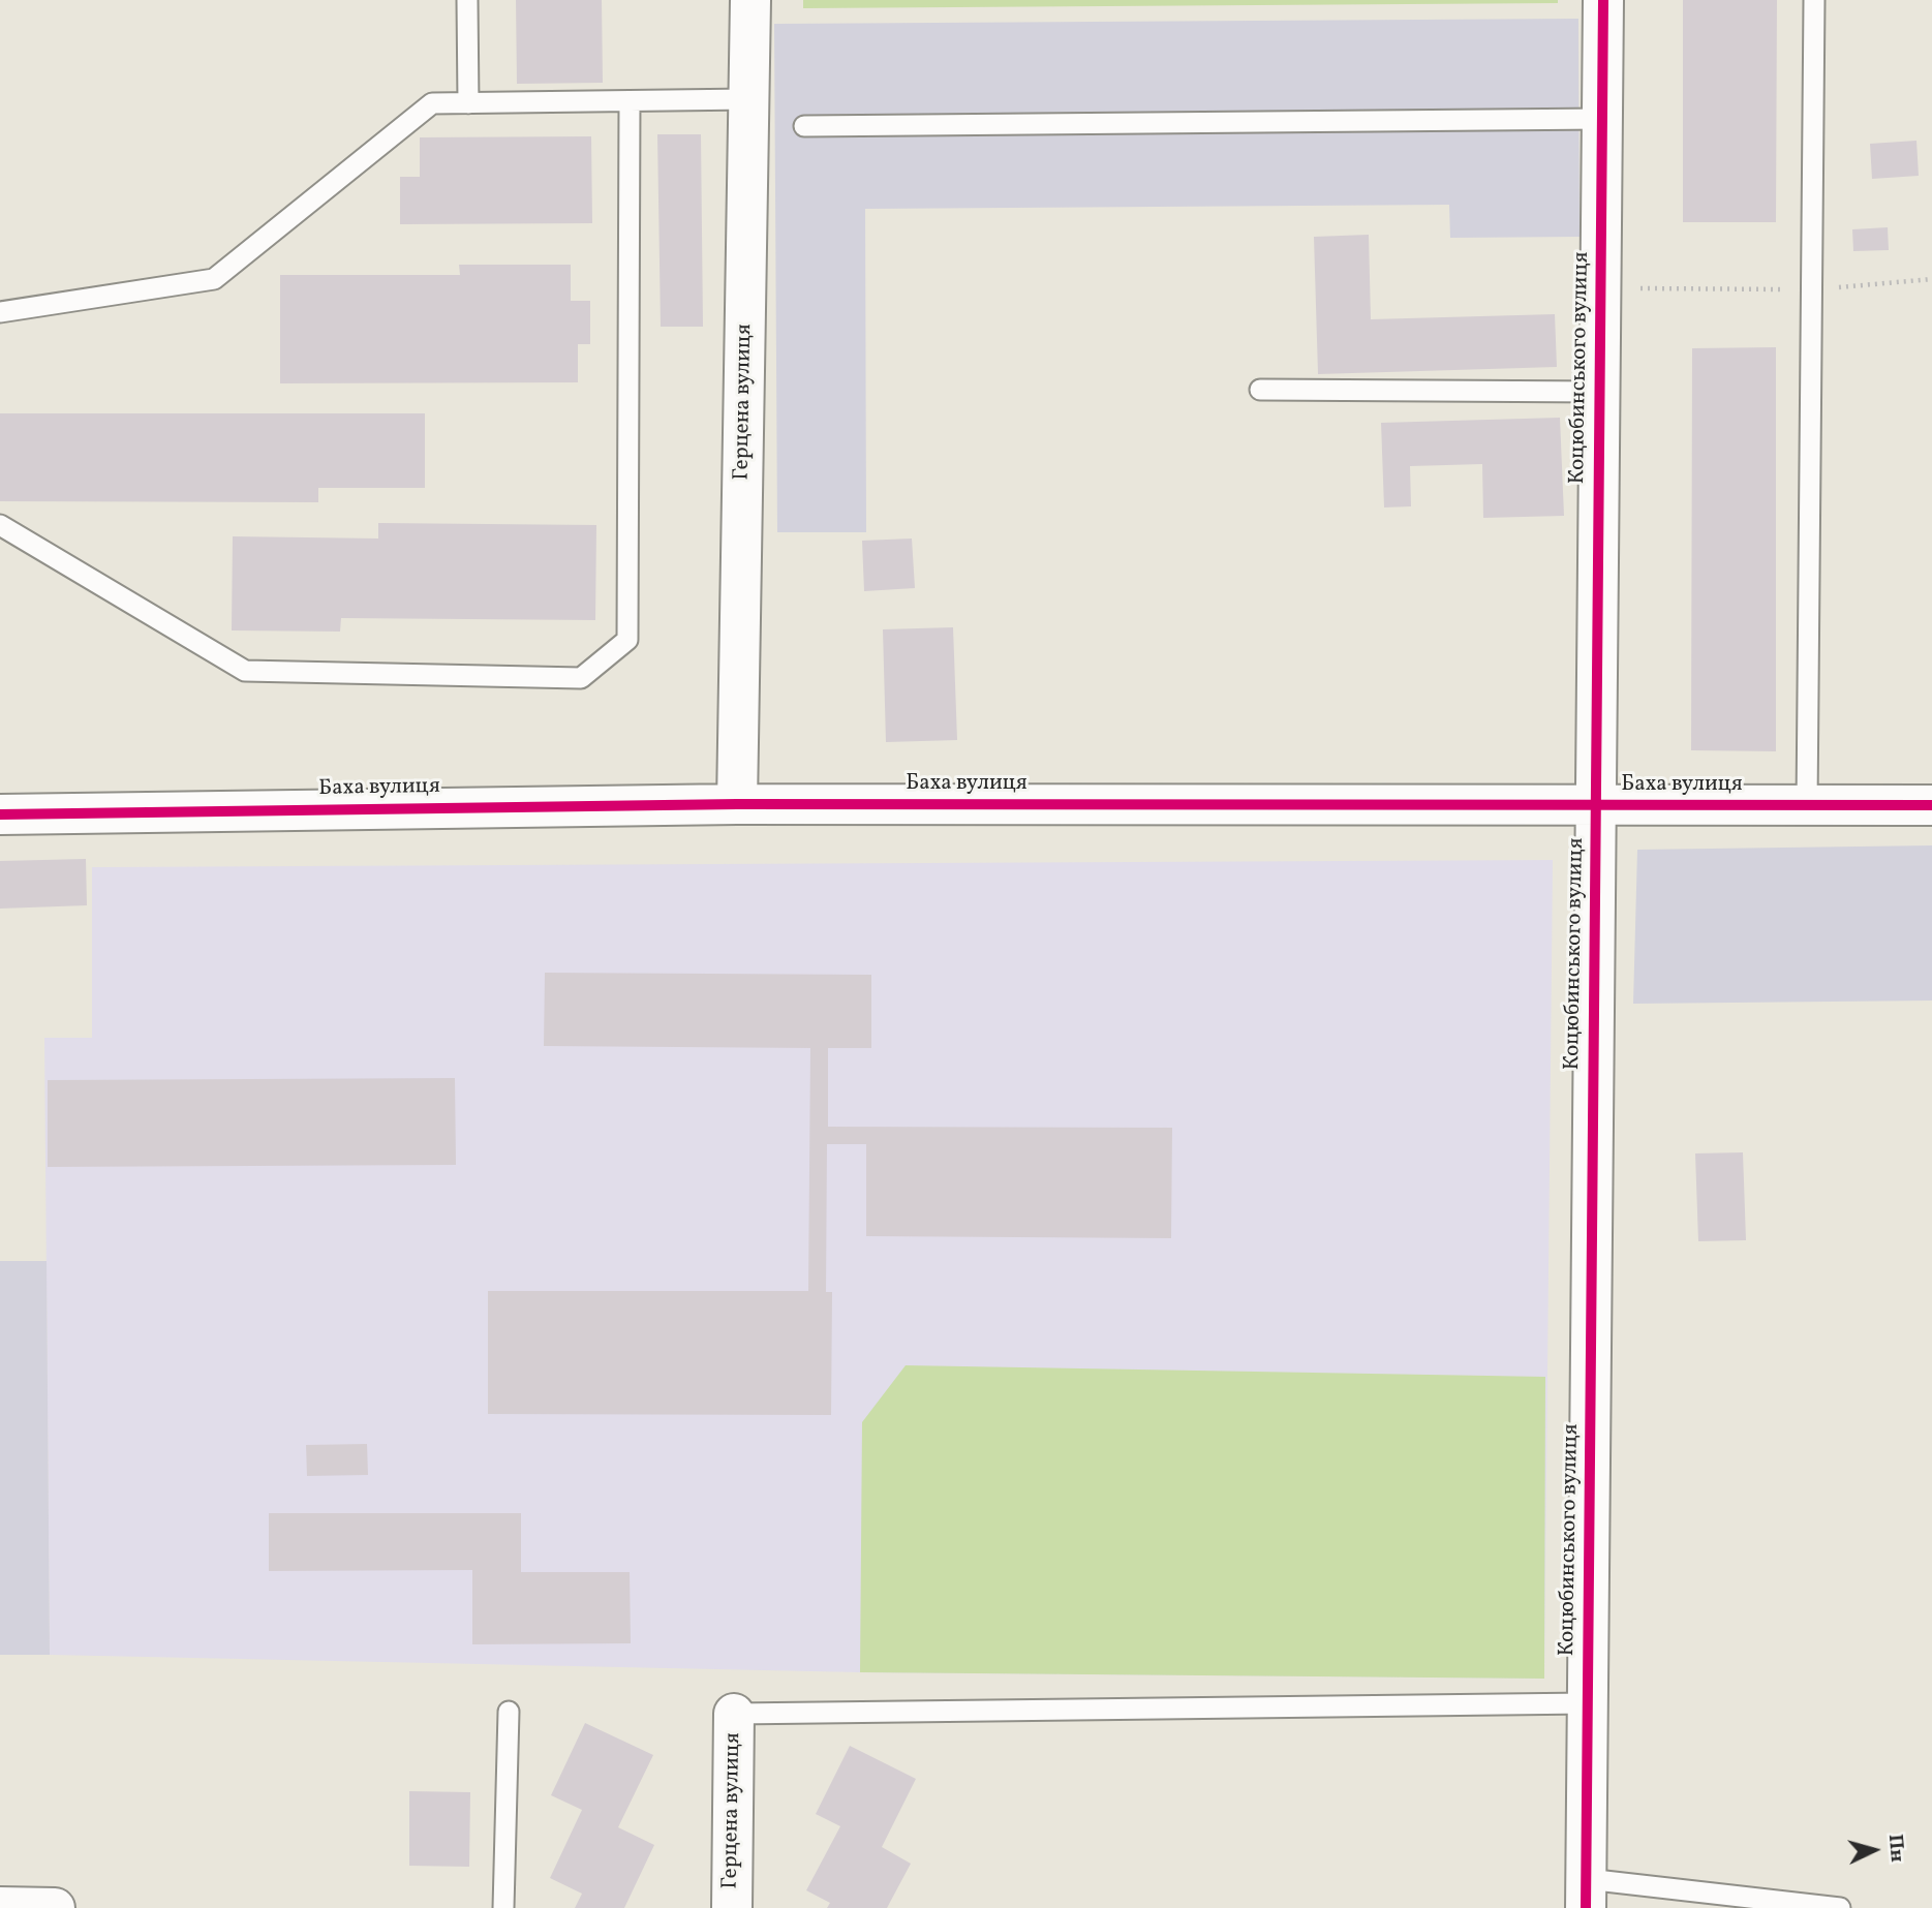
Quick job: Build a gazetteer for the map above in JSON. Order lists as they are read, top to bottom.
{
  "streets": {
    "street": ["Коцюбинського вулиця", "Герцена вулиця", "Баха вулиця"]
  },
  "crossings": [
    ["Коцюбинського вулиця", "Баха вулиця"],
    ["Герцена вулиця", "Баха вулиця"]
  ],
  "north": "right"
}
